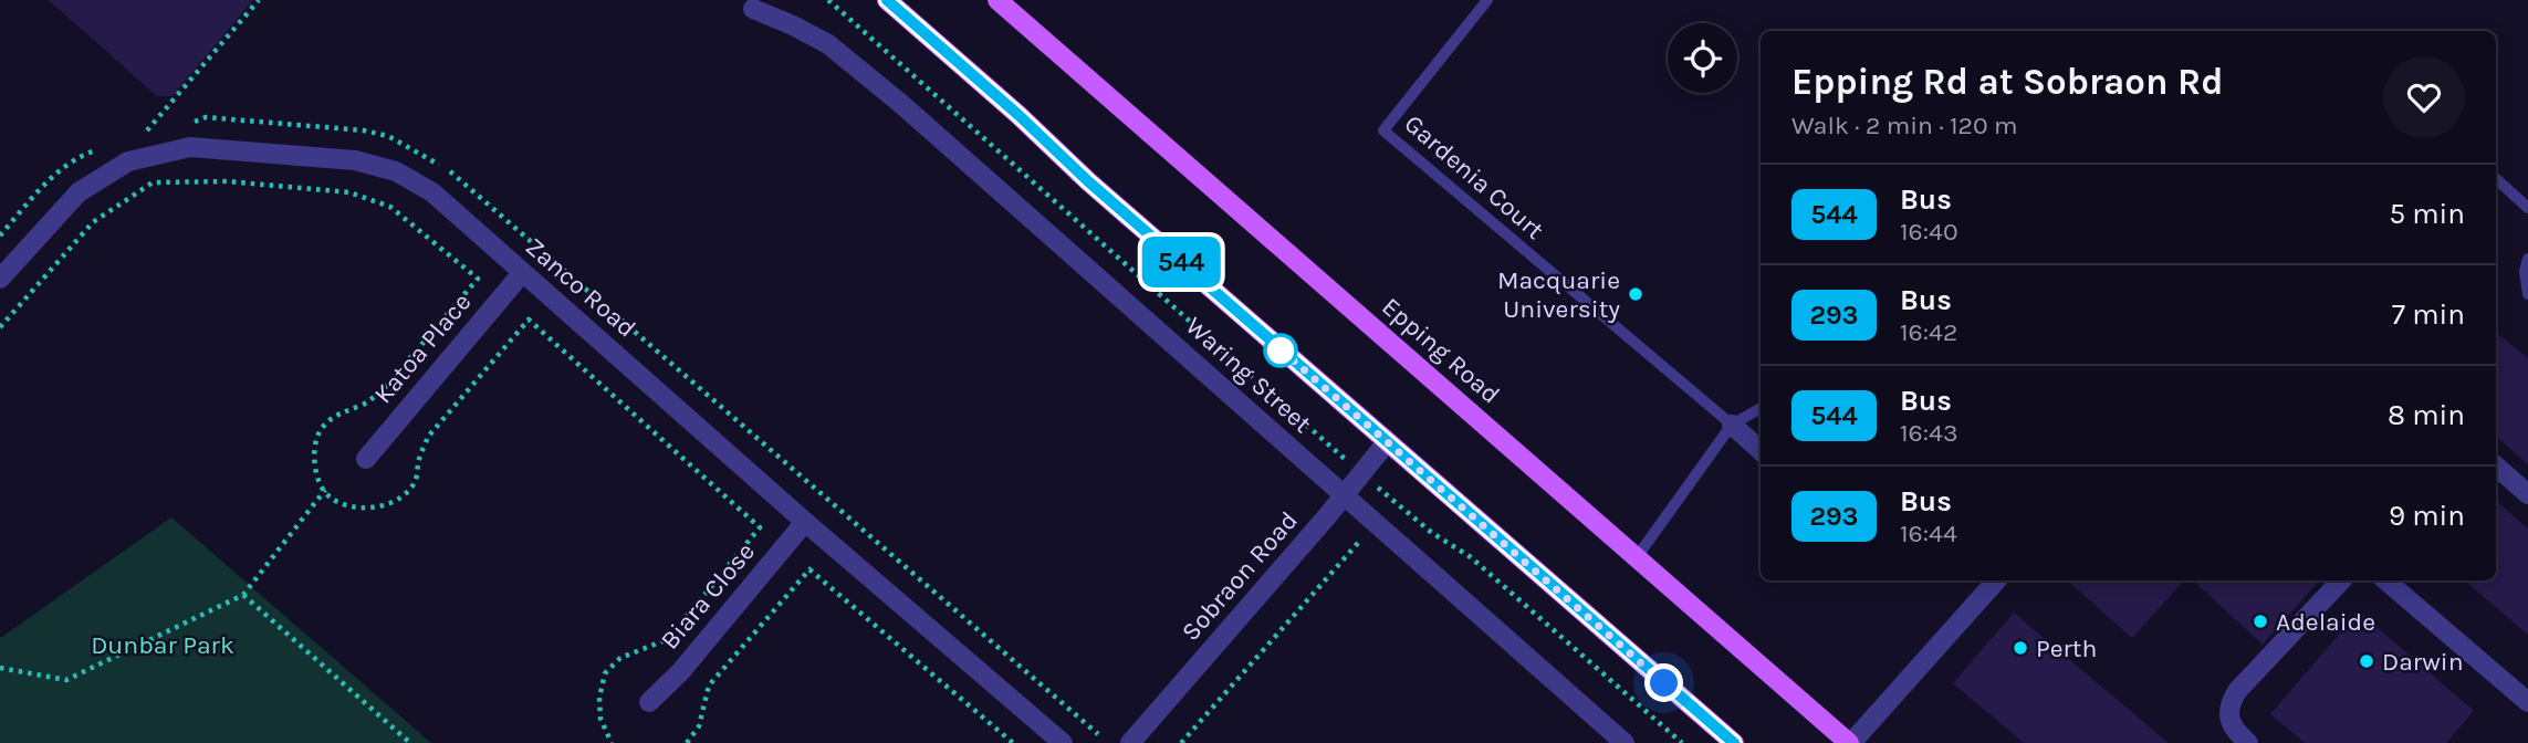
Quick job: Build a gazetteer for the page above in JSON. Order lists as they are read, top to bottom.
{
  "streets": {
    "main road": ["Epping Road"],
    "street": [
      "Zanco Road",
      "Katoa Place",
      "Waring Street",
      "Sobraon Road",
      "Biara Close"
    ],
    "lane": ["Gardenia Court"]
  },
  "crossings": [
    ["Zanco Road", "Katoa Place"],
    ["Zanco Road", "Biara Close"],
    ["Waring Street", "Sobraon Road"]
  ],
  "parks": ["Dunbar Park"],
  "places": [
    "Macquarie University",
    "Adelaide",
    "Perth",
    "Darwin"
  ],
  "lines": ["bus line 544"],
  "page": {
    "on_map": "544",
    "heading": ["Epping Rd at Sobraon Rd", "Walk · 2 min · 120 m"],
    "list": [
      {
        "mark": "544",
        "name": "Bus",
        "note": "16:40",
        "value": "5 min"
      },
      {
        "mark": "293",
        "name": "Bus",
        "note": "16:42",
        "value": "7 min"
      },
      {
        "mark": "544",
        "name": "Bus",
        "note": "16:43",
        "value": "8 min"
      },
      {
        "mark": "293",
        "name": "Bus",
        "note": "16:44",
        "value": "9 min"
      }
    ]
  }
}
